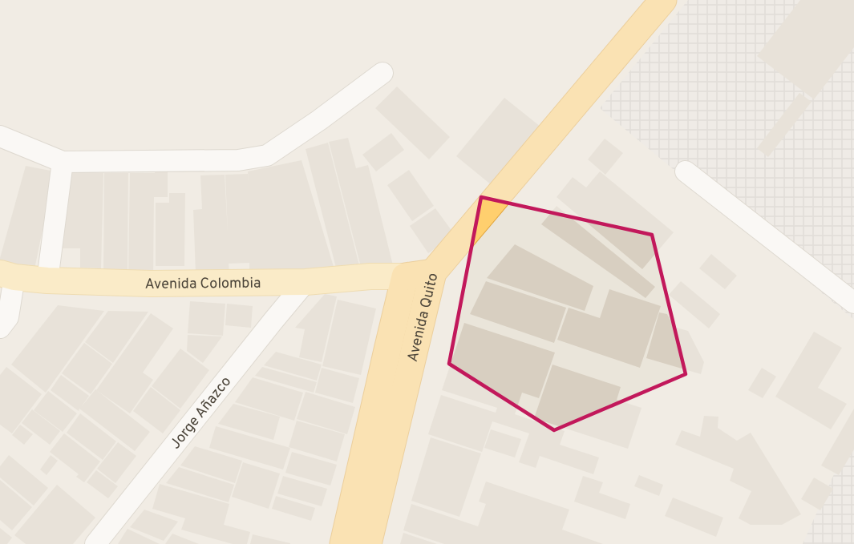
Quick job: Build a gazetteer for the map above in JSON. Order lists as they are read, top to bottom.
{
  "streets": {
    "highway": ["Avenida Quito"],
    "main road": ["Avenida Colombia"],
    "street": ["Jorge Añazco"]
  },
  "crossings": [
    ["Avenida Colombia", "Avenida Quito"],
    ["Avenida Colombia", "Jorge Añazco"]
  ]
}
